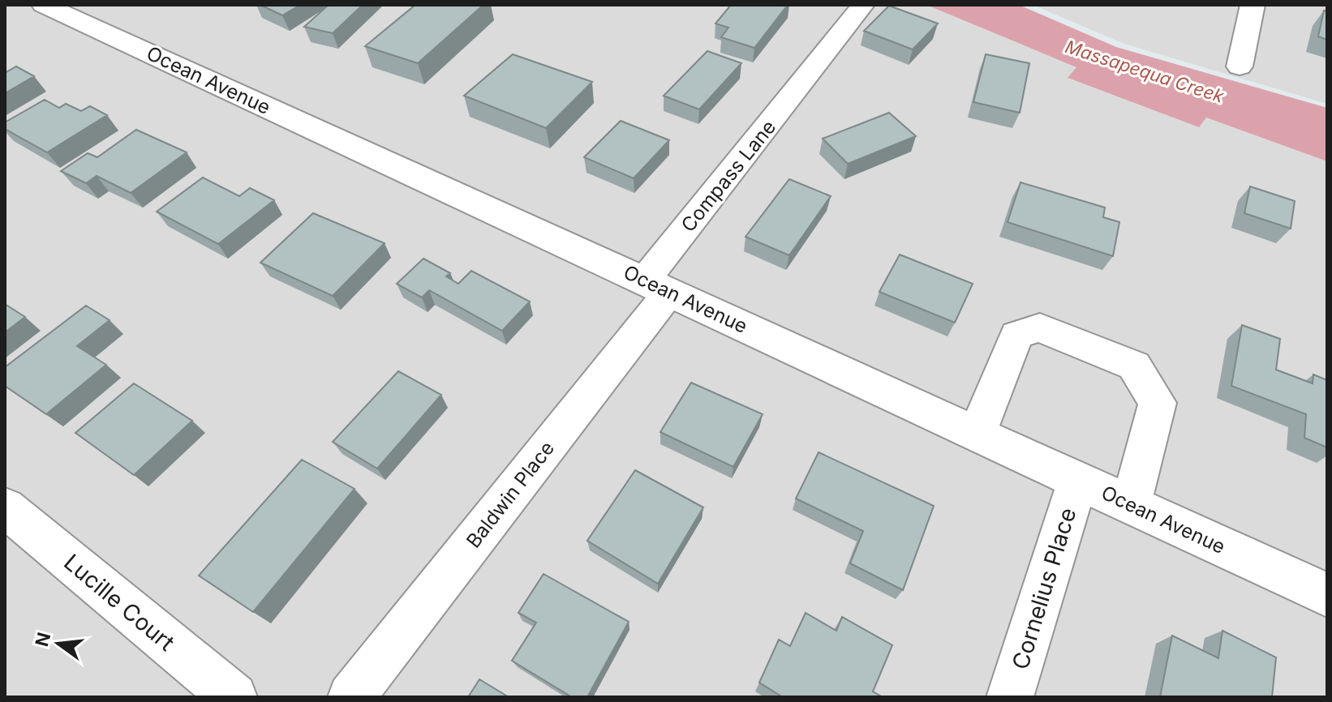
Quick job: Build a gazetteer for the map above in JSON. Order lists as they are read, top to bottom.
{
  "streets": {
    "street": [
      "Ocean Avenue",
      "Compass Lane",
      "Baldwin Place",
      "Cornelius Place",
      "Lucille Court"
    ]
  },
  "crossings": [
    ["Ocean Avenue", "Compass Lane"],
    ["Ocean Avenue", "Baldwin Place"],
    ["Ocean Avenue", "Cornelius Place"],
    ["Compass Lane", "Baldwin Place"]
  ],
  "water": ["Massapequa Creek"],
  "north": "left"
}
